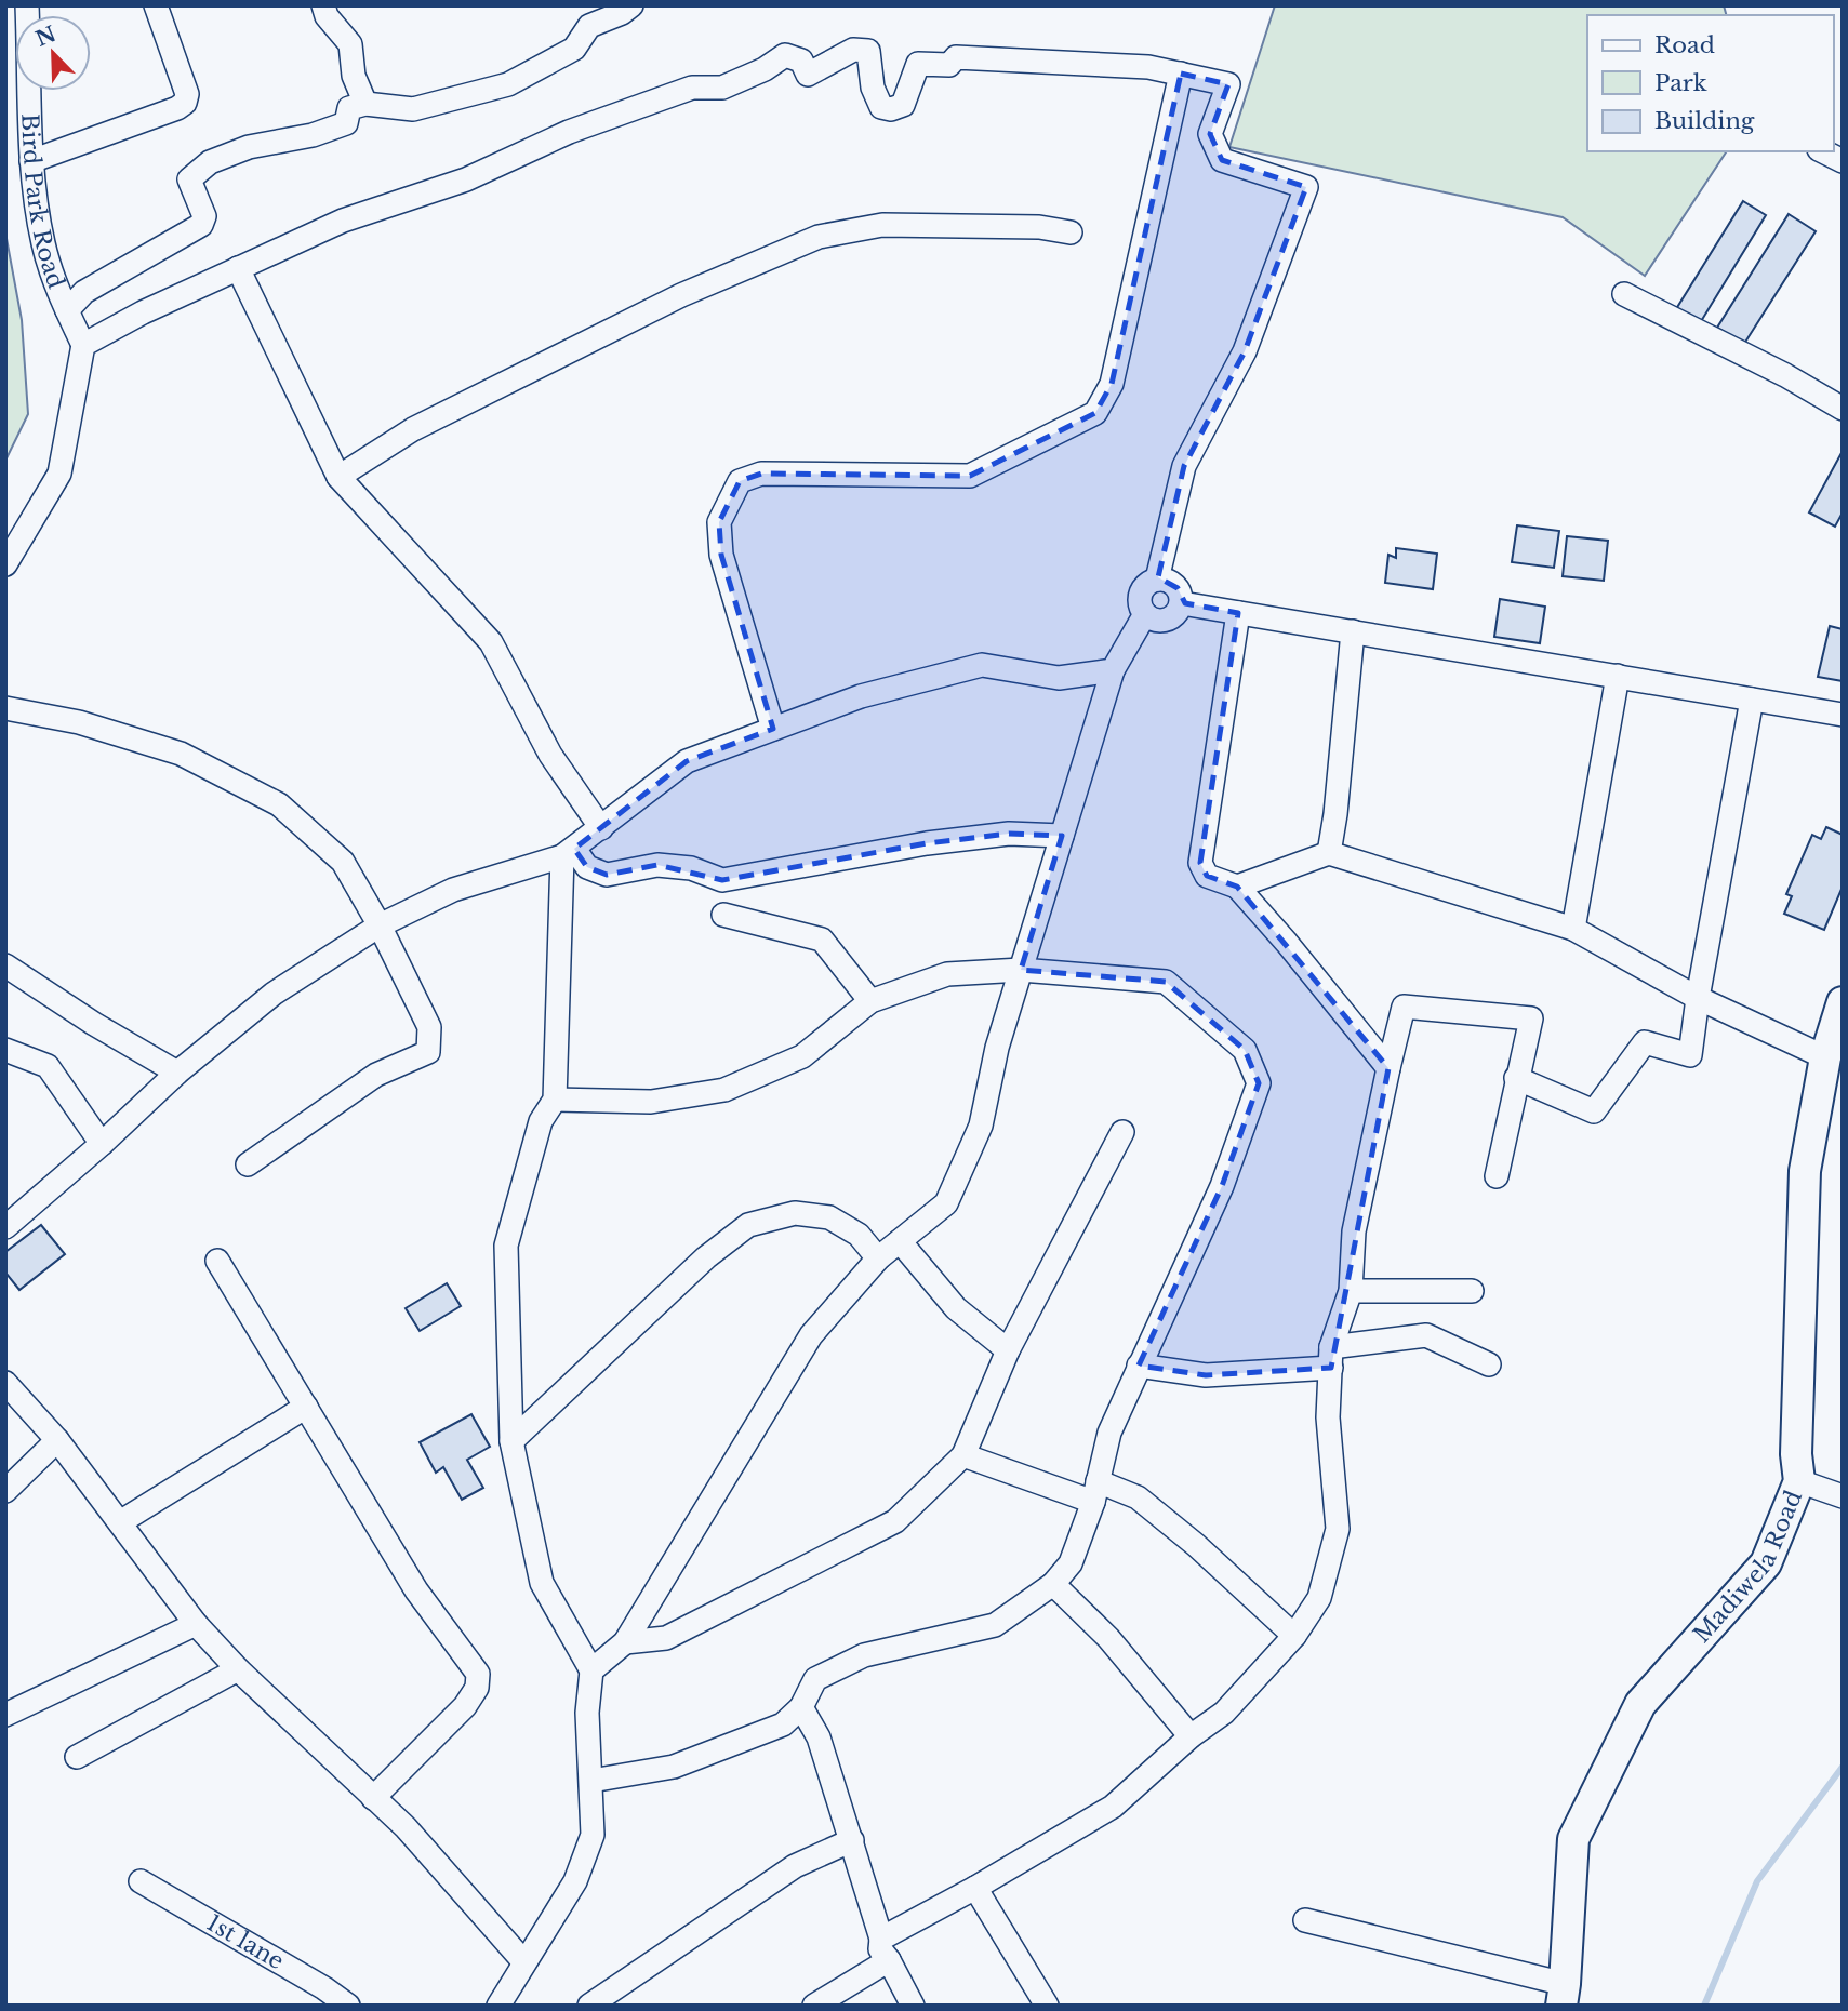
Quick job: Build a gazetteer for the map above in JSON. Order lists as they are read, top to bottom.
{
  "streets": {
    "main road": ["Madiwela Road"],
    "street": ["Bird Park Road", "1st lane"]
  },
  "legend": ["Road", "Park", "Building"],
  "north": "top left"
}
